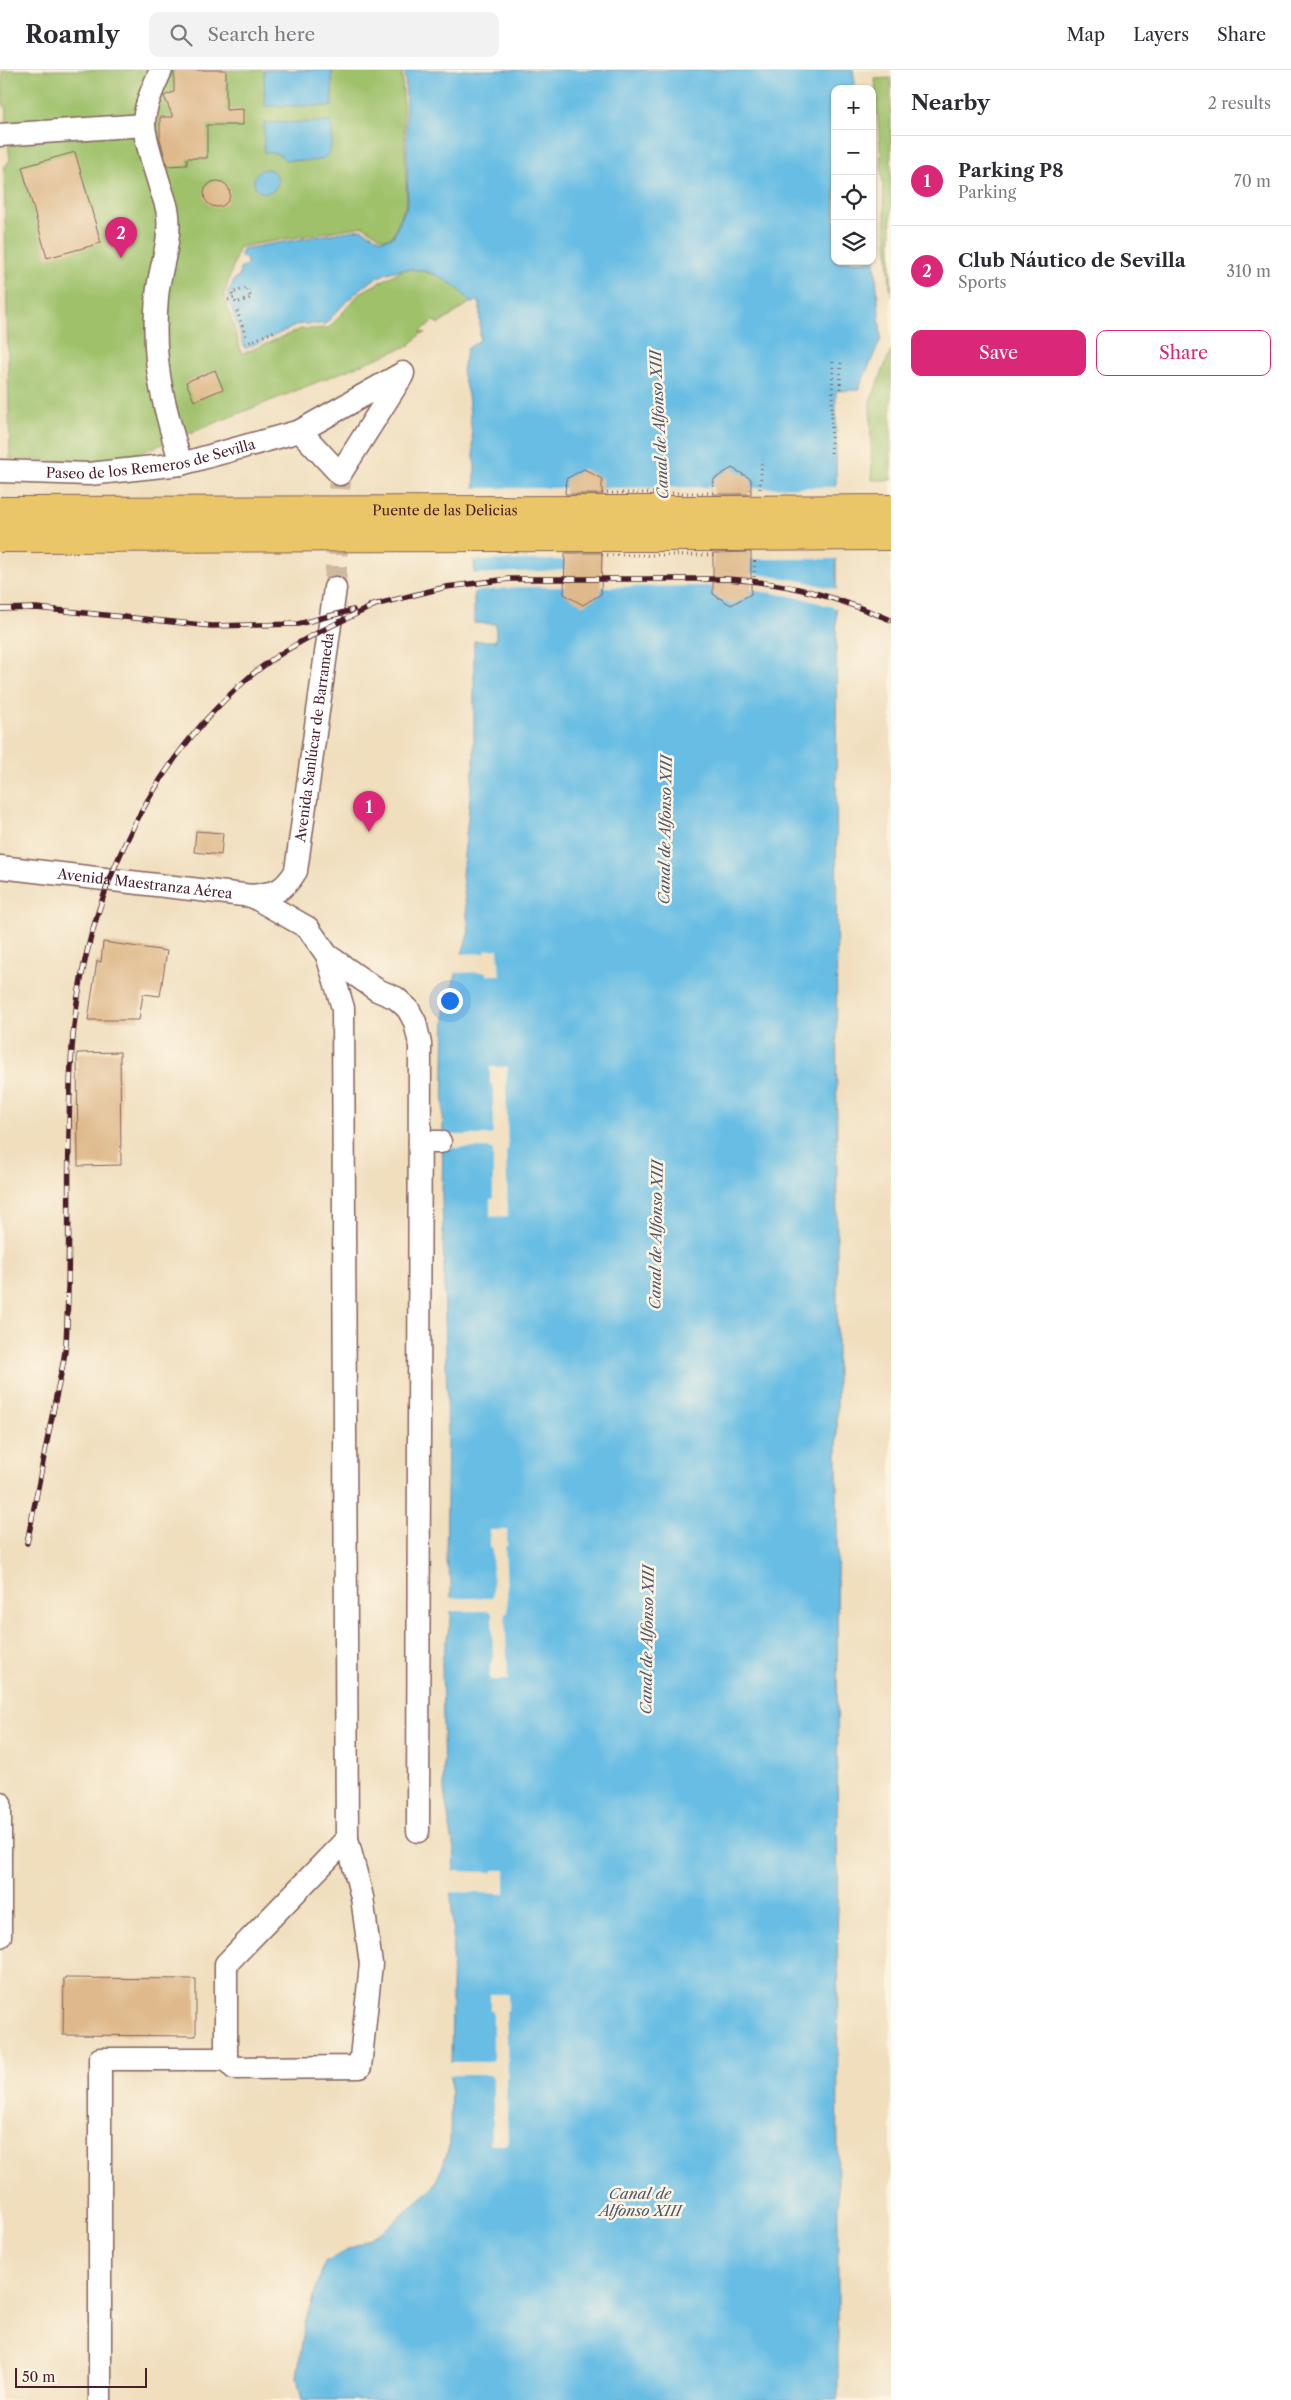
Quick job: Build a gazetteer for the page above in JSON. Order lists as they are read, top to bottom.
{
  "streets": {
    "main road": ["Puente de las Delicias"],
    "street": ["Paseo de los Remeros de Sevilla", "Avenida Sanlúcar de Barrameda", "Avenida Maestranza Aérea"]
  },
  "crossings": [
    ["Avenida Sanlúcar de Barrameda", "Avenida Maestranza Aérea"]
  ],
  "water": ["Canal de Alfonso XIII"],
  "scale_bar": "50 m",
  "page": {
    "header": "Roamly",
    "search": "Search here",
    "nav": ["Map", "Layers", "Share"],
    "heading": ["Nearby", "2 results"],
    "map_buttons": ["+", "−"],
    "list": [
      {
        "mark": "1",
        "name": "Parking P8",
        "note": "Parking",
        "value": "70 m"
      },
      {
        "mark": "2",
        "name": "Club Náutico de Sevilla",
        "note": "Sports",
        "value": "310 m"
      }
    ],
    "pins": ["2", "1"],
    "buttons": ["Save", "Share"],
    "scale": "50 m"
  }
}
